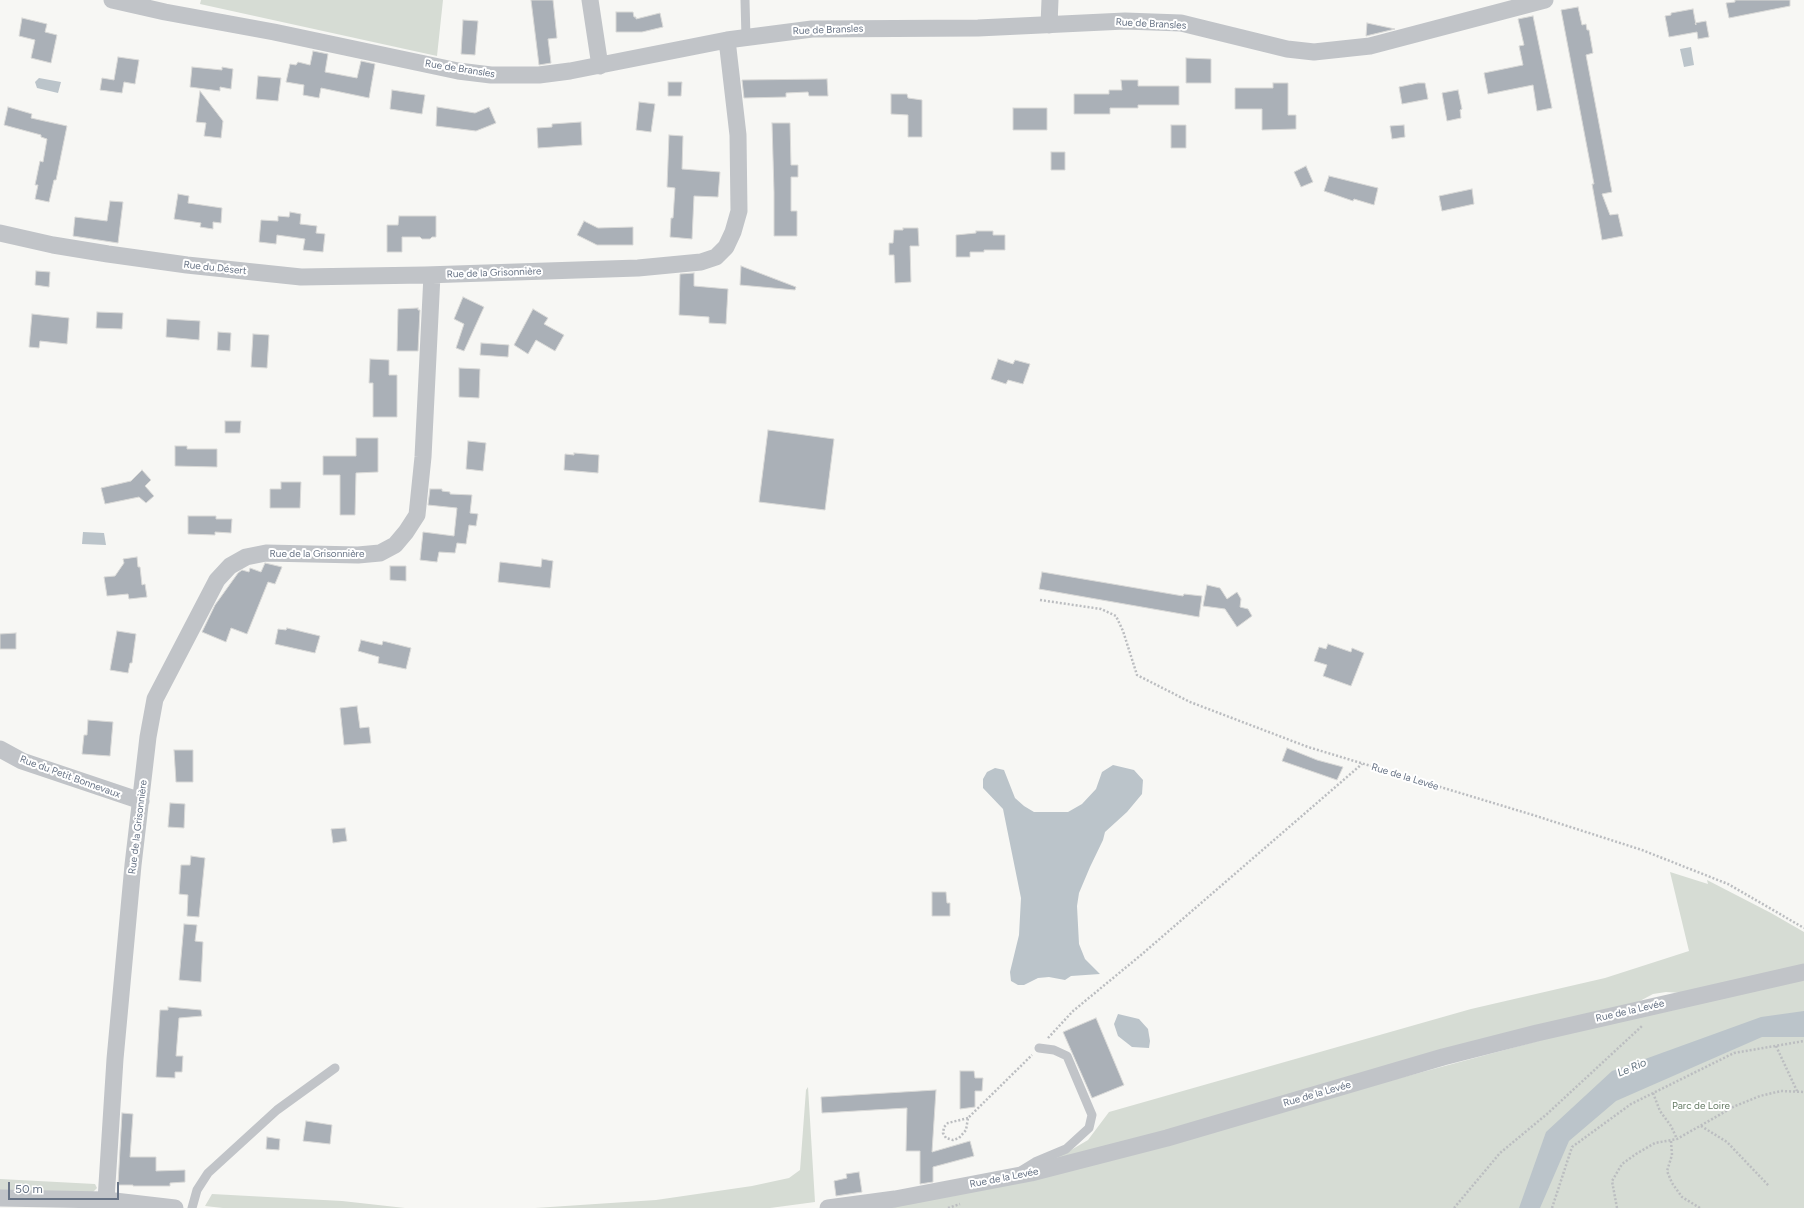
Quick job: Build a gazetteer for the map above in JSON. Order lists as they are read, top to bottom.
{
  "streets": {
    "street": [
      "Rue de Bransles",
      "Rue du Désert",
      "Rue de la Grisonnière",
      "Rue du Petit Bonnevaux",
      "Rue de la Levée"
    ]
  },
  "crossings": [
    ["Rue de Bransles", "Rue de la Grisonnière"],
    ["Rue du Désert", "Rue de la Grisonnière"],
    ["Rue de la Grisonnière", "Rue du Petit Bonnevaux"]
  ],
  "water": ["Le Rio"],
  "parks": ["Parc de Loire"],
  "scale_bar": "50 m"
}
